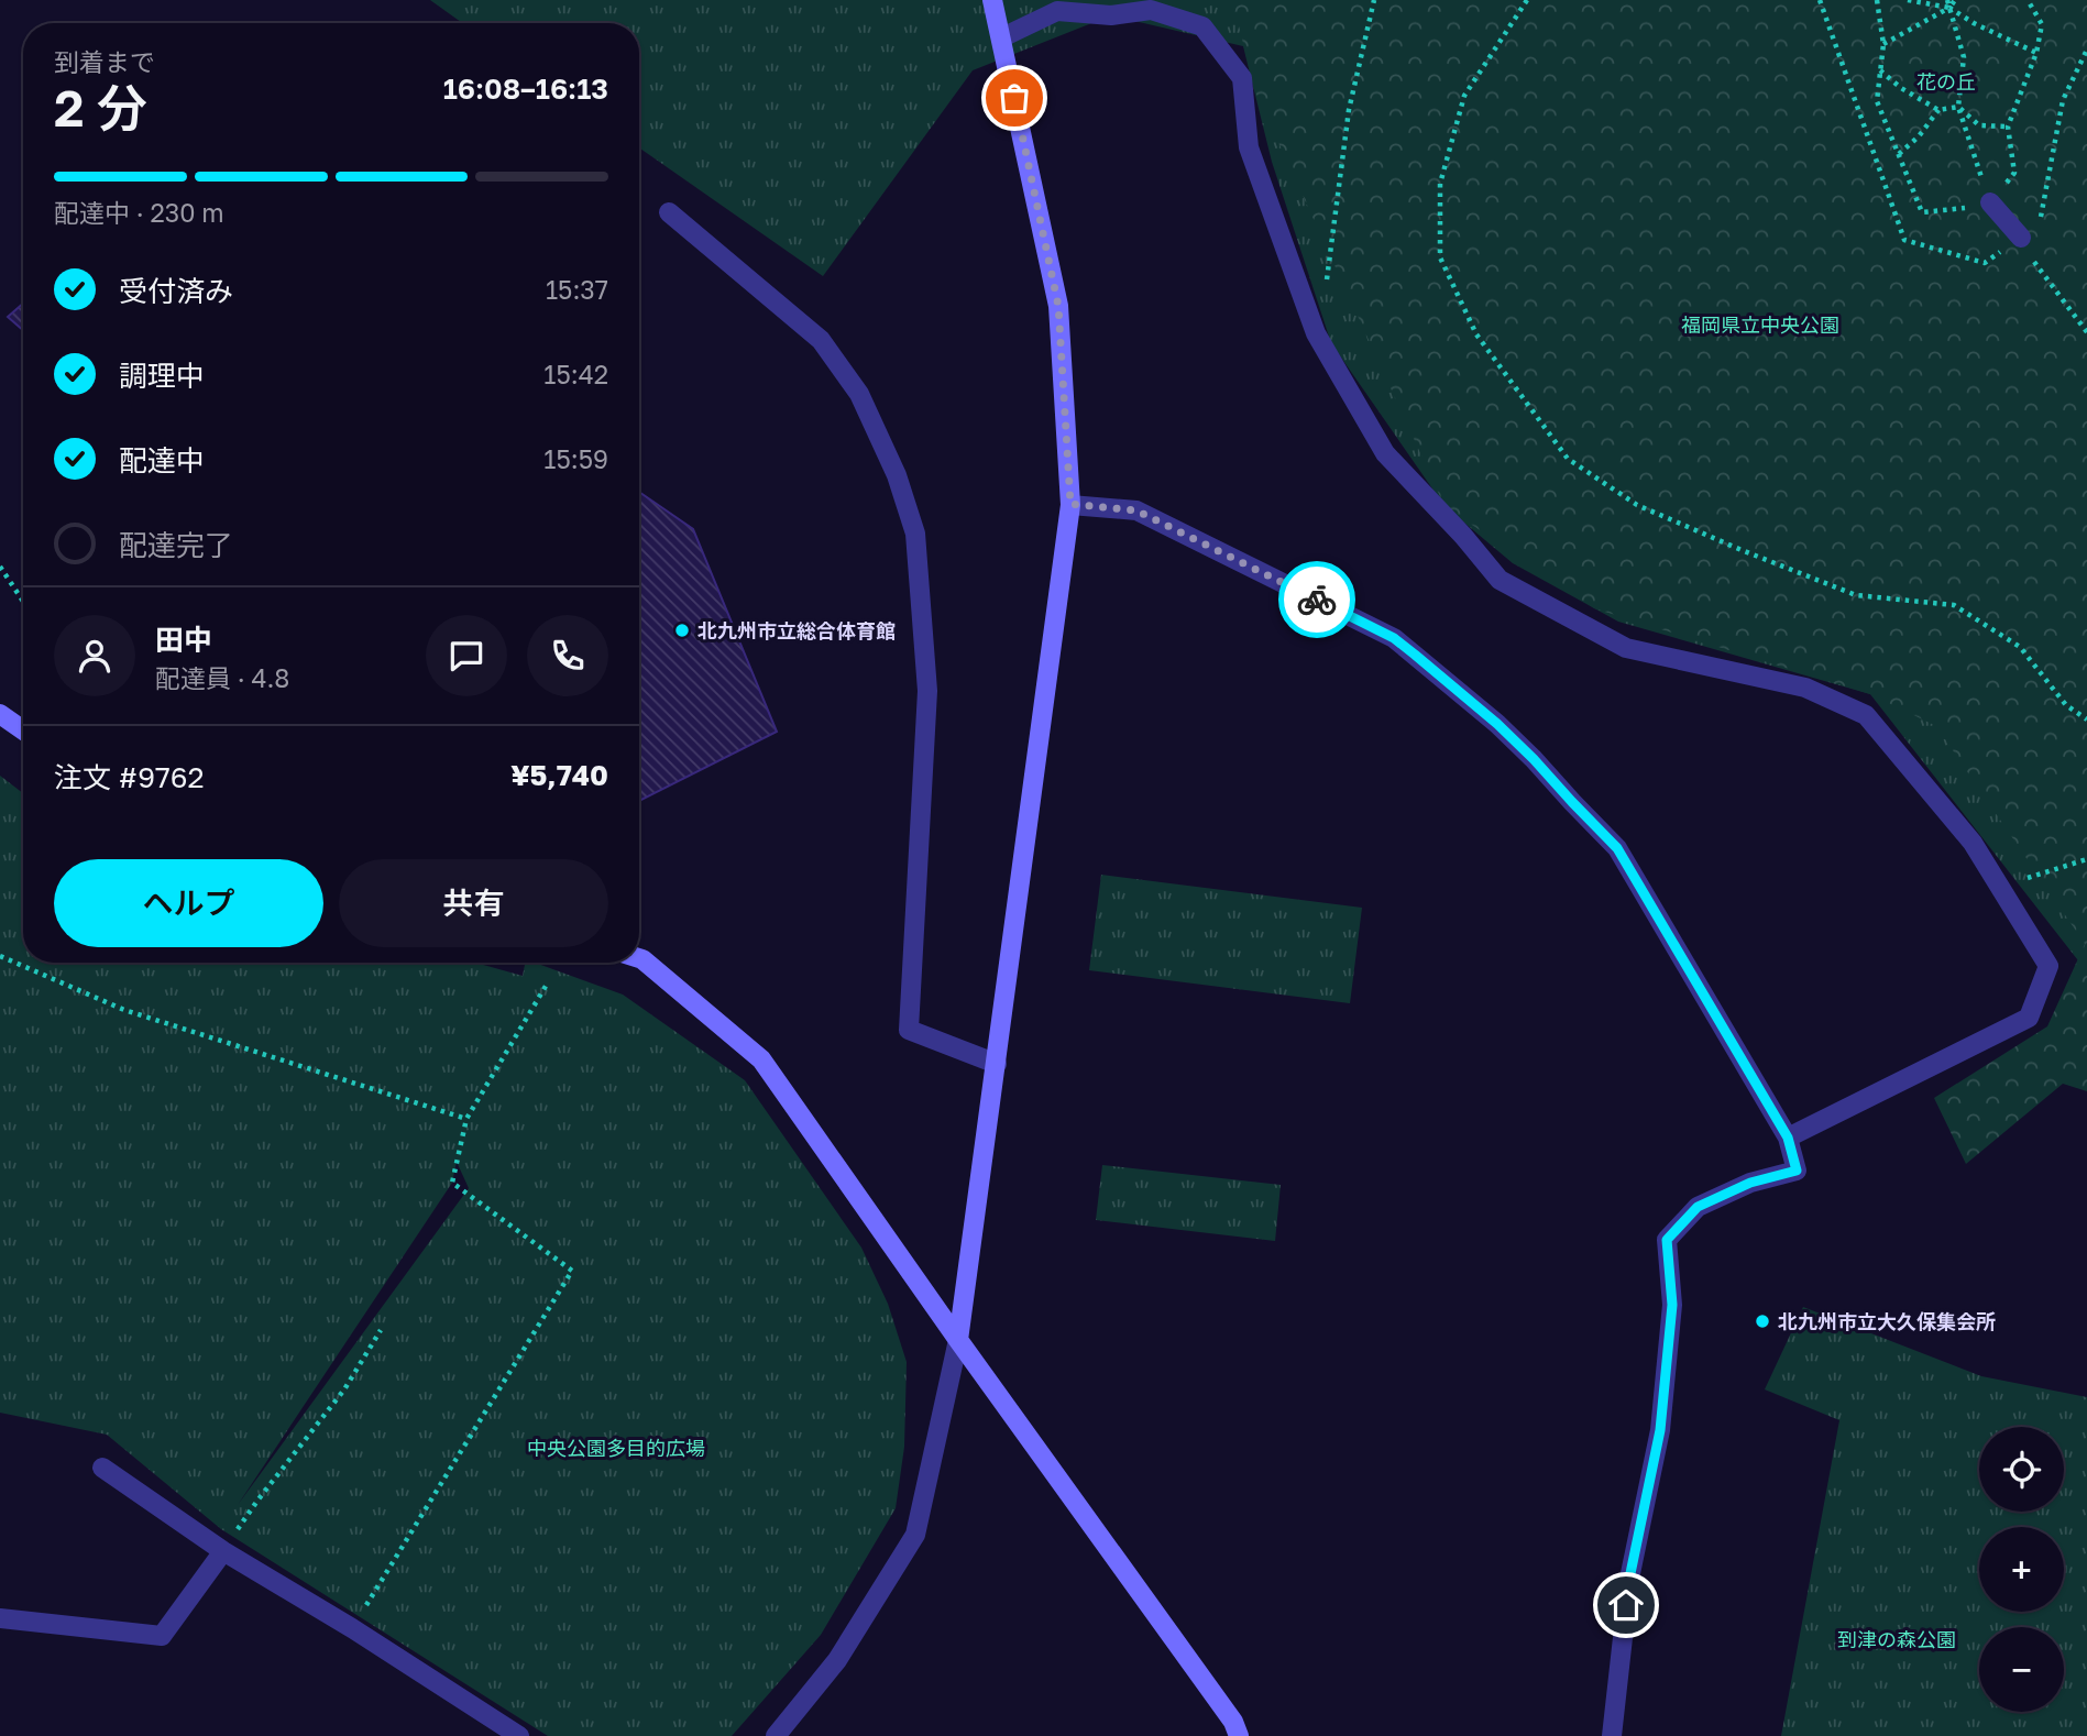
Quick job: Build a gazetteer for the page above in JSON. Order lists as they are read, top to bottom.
{
  "parks": [
    "花の丘",
    "福岡県立中央公園",
    "中央公園多目的広場",
    "到津の森公園"
  ],
  "places": ["北九州市立総合体育館", "北九州市立大久保集会所"],
  "page": {
    "heading": ["2 分", "到着まで", "16:08–16:13"],
    "panel": [
      "田中",
      "配達員 · 4.8",
      "注文 #9762",
      "¥5,740"
    ],
    "bar": "配達中 · 230 m",
    "list": [
      ["受付済み", "15:37"],
      ["調理中", "15:42"],
      ["配達中", "15:59"],
      "配達完了"
    ],
    "buttons": ["ヘルプ", "共有"],
    "map_buttons": ["+", "−"]
  }
}
